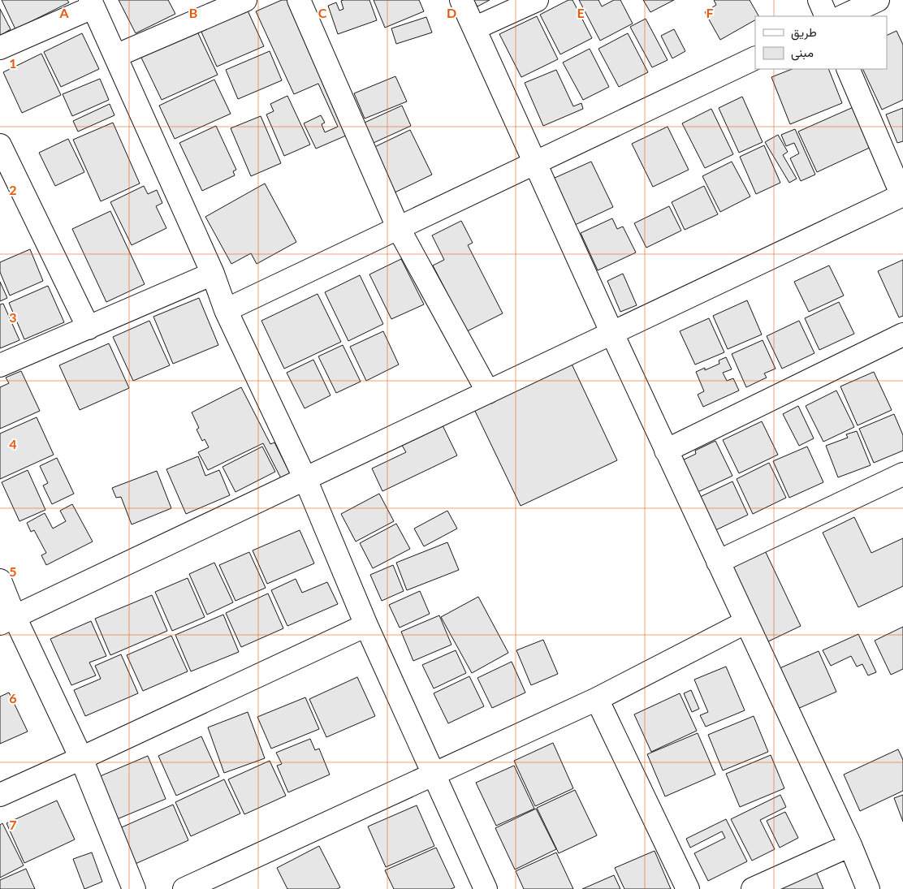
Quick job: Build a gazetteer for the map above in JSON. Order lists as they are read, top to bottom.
{
  "legend": ["طريق", "مبنى"],
  "grid": {
    "columns": [
      "A",
      "B",
      "C",
      "D",
      "E",
      "F"
    ],
    "rows": [
      "1",
      "2",
      "3",
      "4",
      "5",
      "6",
      "7"
    ]
  }
}
